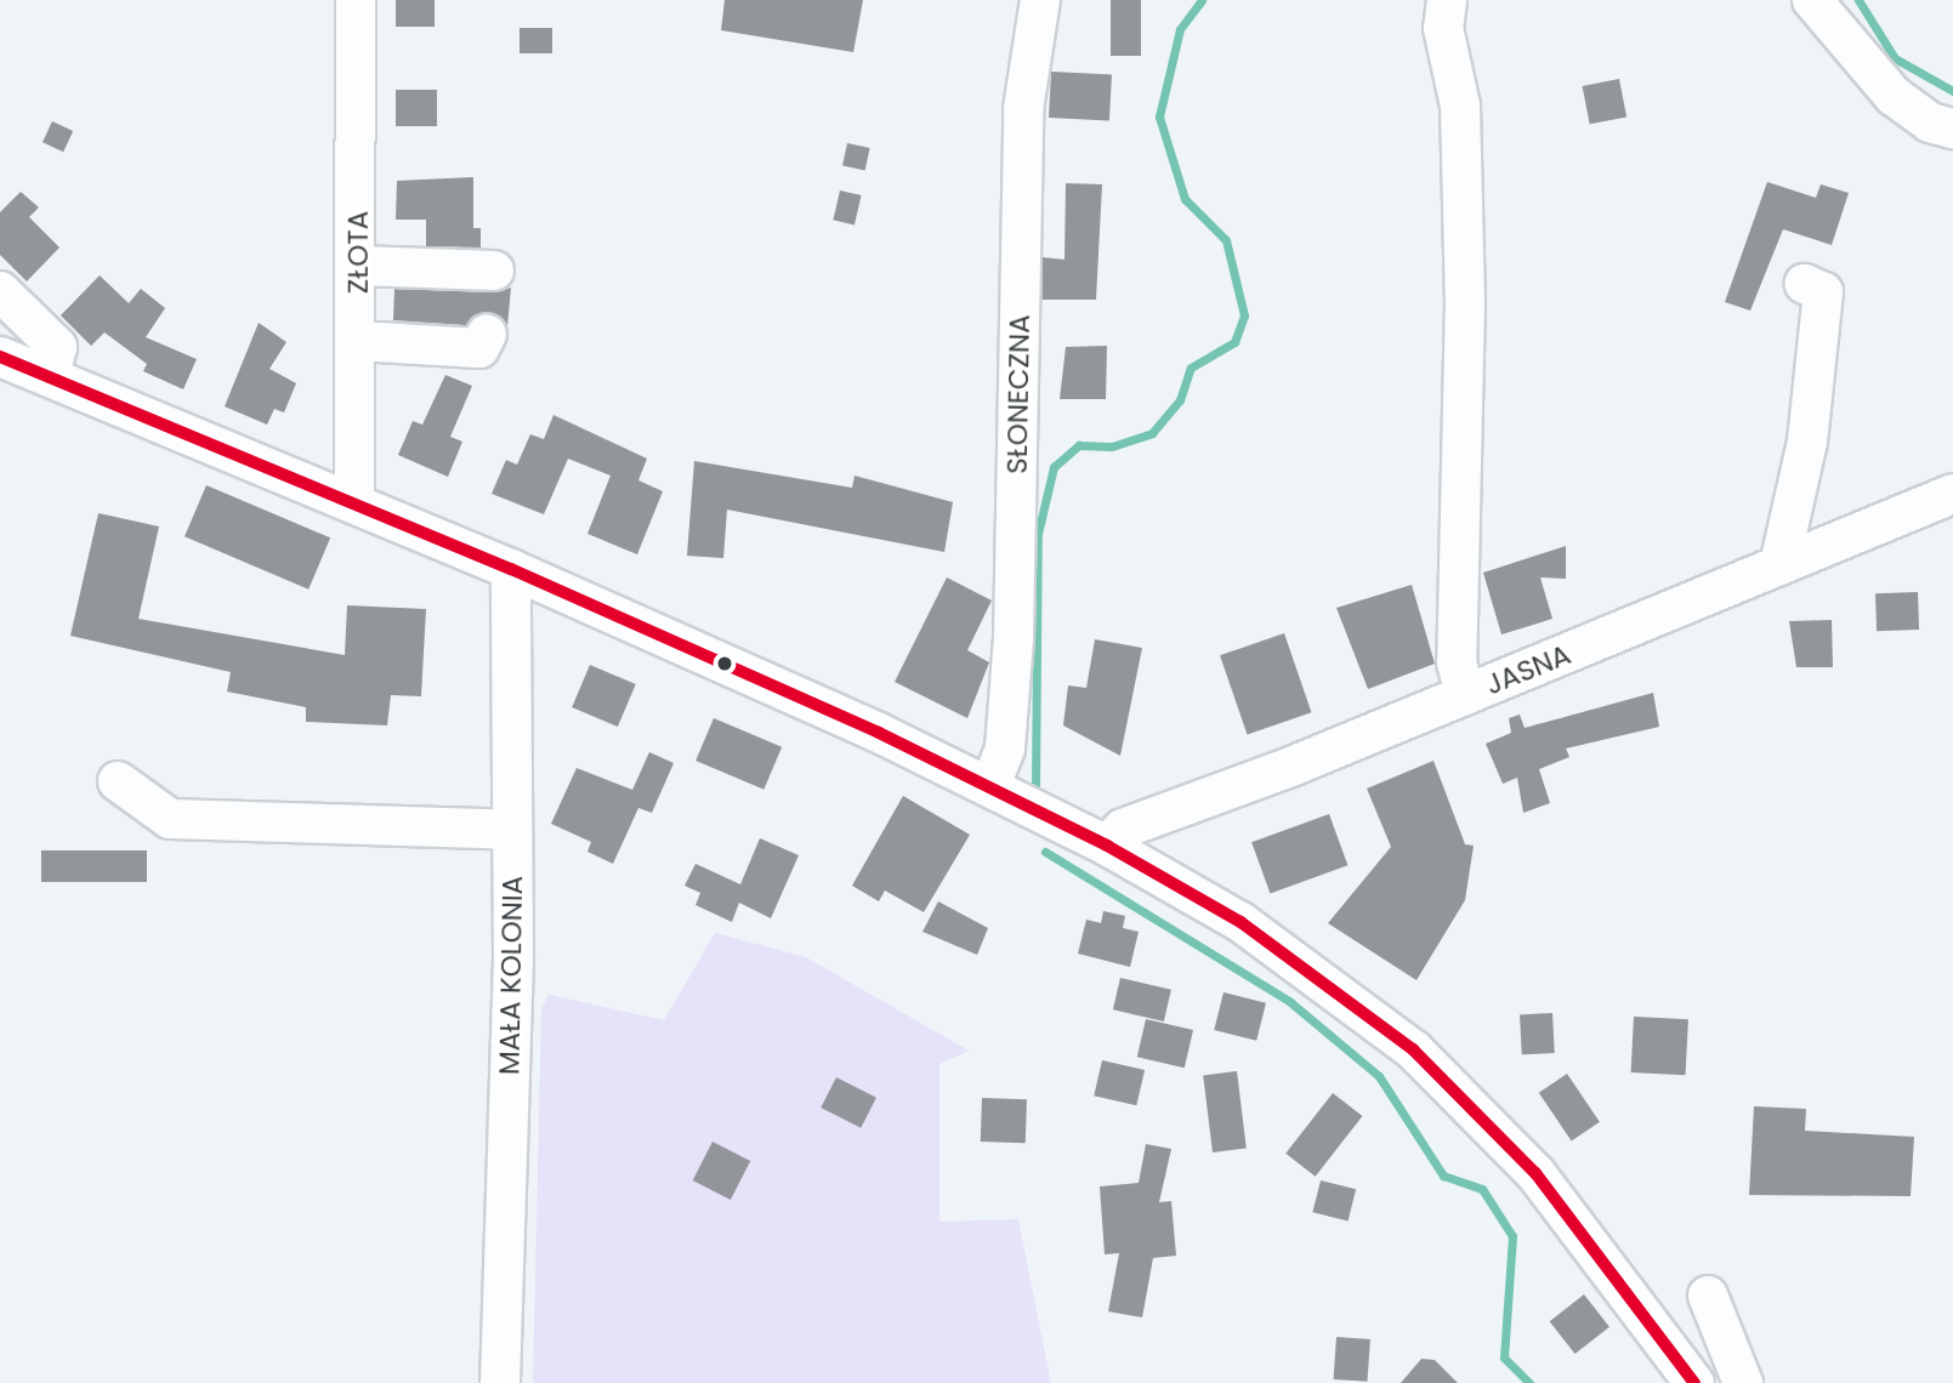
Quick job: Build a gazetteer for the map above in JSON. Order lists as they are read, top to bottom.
{
  "streets": {
    "street": [
      "ZŁOTA",
      "SŁONECZNA",
      "JASNA",
      "MAŁA KOLONIA"
    ]
  }
}
